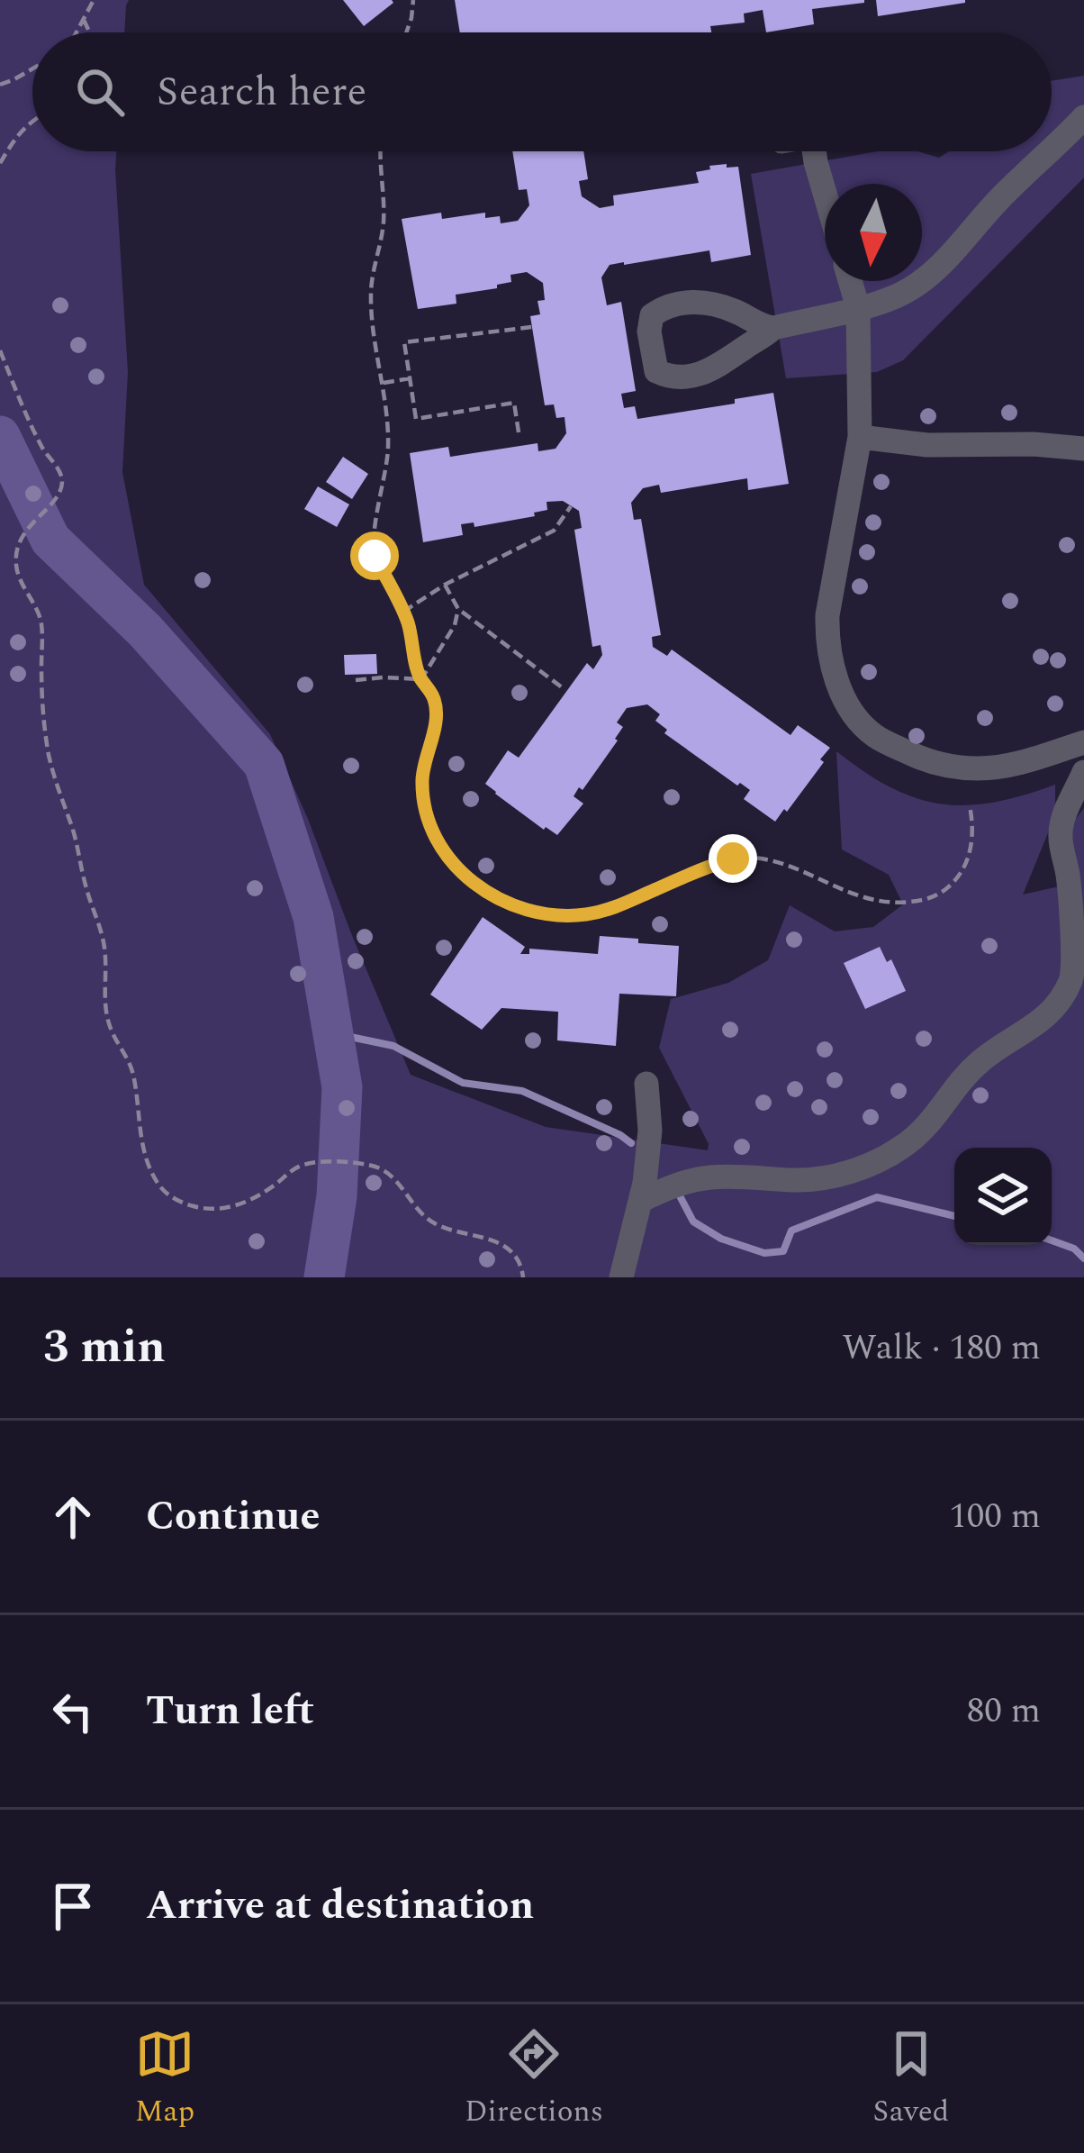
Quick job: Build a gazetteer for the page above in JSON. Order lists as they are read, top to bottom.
{
  "north": "bottom",
  "page": {
    "search": "Search here",
    "heading": ["3 min", "Walk · 180 m"],
    "list": [
      ["Continue", "100 m"],
      ["Turn left", "80 m"],
      "Arrive at destination"
    ],
    "nav": ["Map", "Directions", "Saved"]
  }
}
